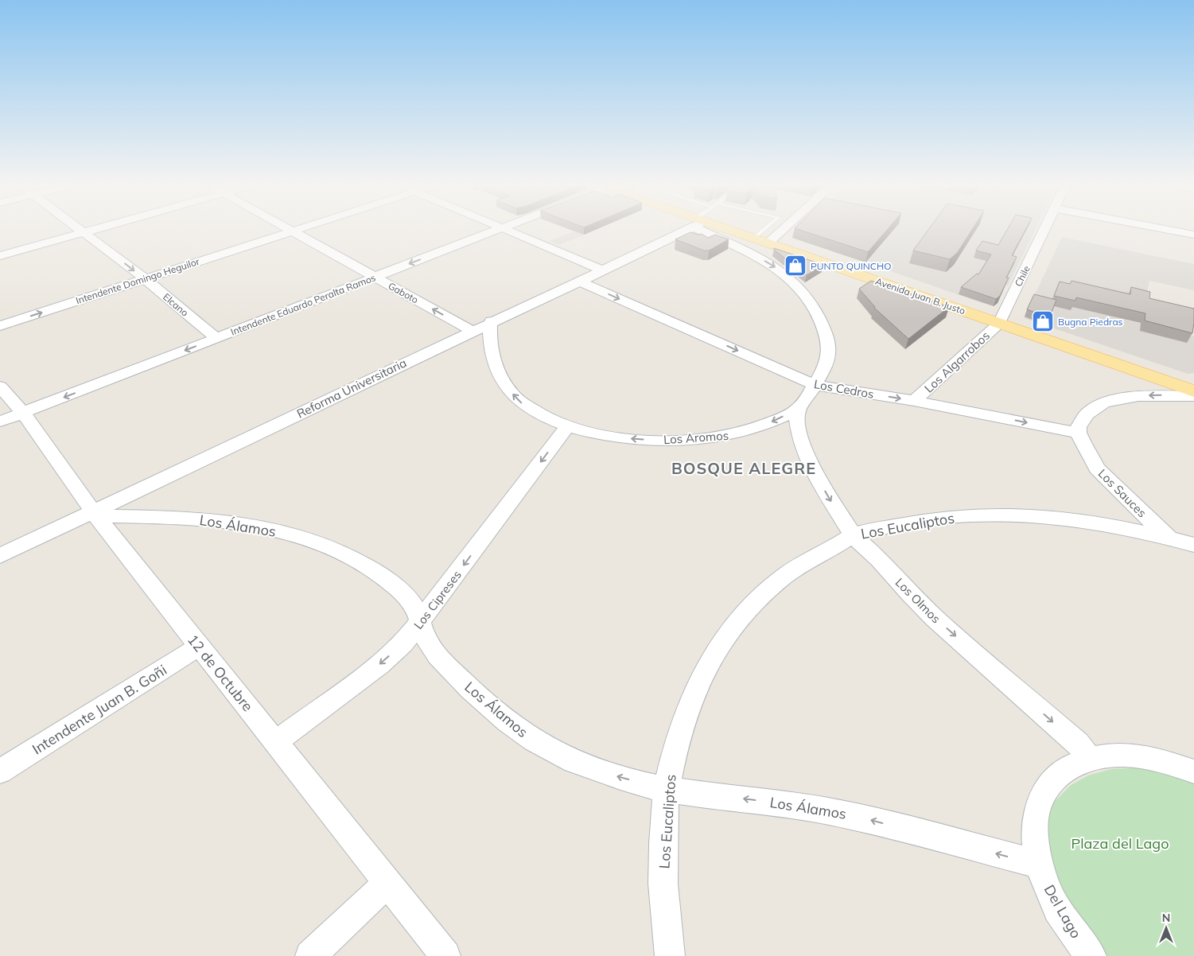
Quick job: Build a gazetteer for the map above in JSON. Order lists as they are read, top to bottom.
{
  "streets": {
    "main road": ["Avenida Juan B. Justo"],
    "street": [
      "Chile",
      "Intendente Domingo Heguilor",
      "Gaboto",
      "Elcano",
      "Intendente Eduardo Peralta Ramos",
      "Los Algarrobos",
      "Reforma Universitaria",
      "Los Cedros",
      "Los Aromos",
      "Los Sauces",
      "Los Álamos",
      "Los Eucaliptos",
      "Los Cipreses",
      "Los Olmos",
      "12 de Octubre",
      "Intendente Juan B. Goñi",
      "Del Lago"
    ]
  },
  "crossings": [
    ["Chile", "Avenida Juan B. Justo"],
    ["Chile", "Los Algarrobos"],
    ["Intendente Domingo Heguilor", "Gaboto"],
    ["Intendente Domingo Heguilor", "Elcano"],
    ["Gaboto", "Intendente Eduardo Peralta Ramos"],
    ["Gaboto", "Reforma Universitaria"],
    ["Avenida Juan B. Justo", "Los Algarrobos"],
    ["Elcano", "Intendente Eduardo Peralta Ramos"],
    ["Intendente Eduardo Peralta Ramos", "12 de Octubre"],
    ["Los Algarrobos", "Los Cedros"],
    ["Reforma Universitaria", "Los Cedros"],
    ["Reforma Universitaria", "Los Aromos"],
    ["Reforma Universitaria", "Los Álamos"],
    ["Reforma Universitaria", "12 de Octubre"],
    ["Los Cedros", "Los Sauces"],
    ["Los Aromos", "Los Cipreses"],
    ["Los Aromos", "Los Olmos"],
    ["Los Sauces", "Los Eucaliptos"],
    ["Los Álamos", "Los Eucaliptos"],
    ["Los Álamos", "Los Cipreses"],
    ["Los Álamos", "12 de Octubre"],
    ["Los Álamos", "Del Lago"],
    ["Los Eucaliptos", "Los Olmos"],
    ["Los Cipreses", "12 de Octubre"],
    ["Los Olmos", "Del Lago"],
    ["12 de Octubre", "Intendente Juan B. Goñi"]
  ],
  "one_way": [
    "Gaboto",
    "Elcano",
    "Intendente Eduardo Peralta Ramos",
    "Los Cedros",
    "Los Aromos",
    "Los Álamos",
    "Los Cipreses",
    "Los Olmos"
  ],
  "districts": ["BOSQUE ALEGRE"],
  "parks": ["Plaza del Lago"],
  "places": {
    "shop": ["PUNTO QUINCHO", "Bugna Piedras"]
  },
  "north": "top"
}
